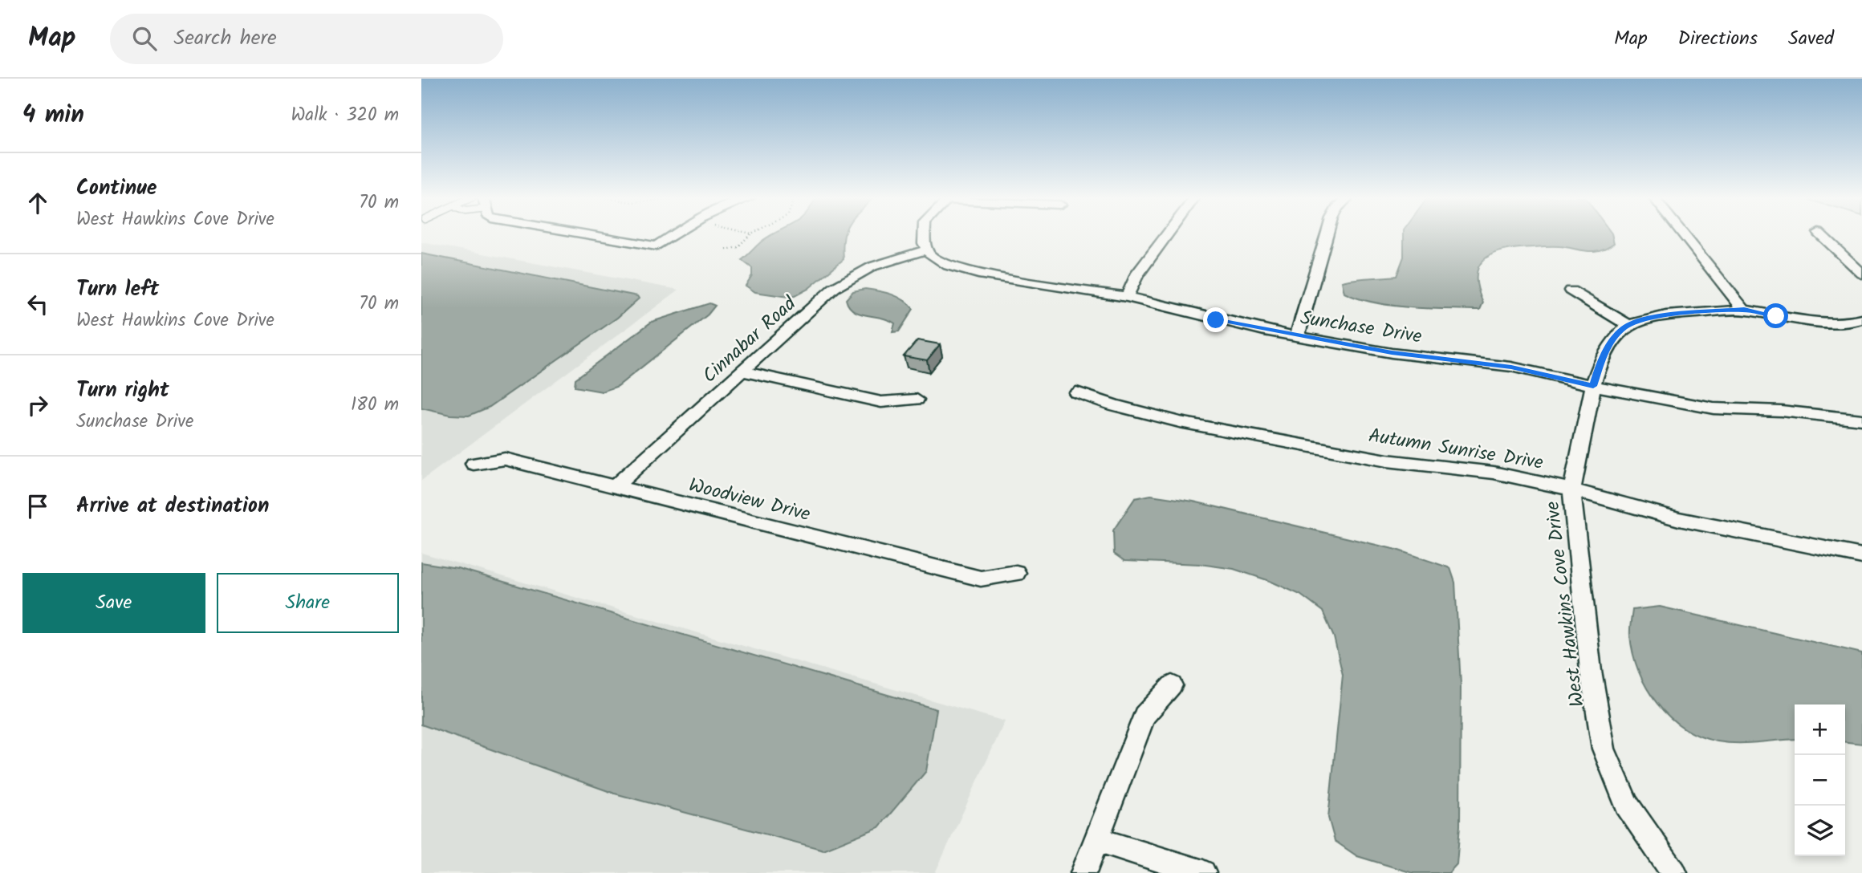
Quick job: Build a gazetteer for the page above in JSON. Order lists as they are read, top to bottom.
{
  "streets": {
    "street": [
      "Sunchase Drive",
      "Cinnabar Road",
      "Autumn Sunrise Drive",
      "Woodview Drive",
      "West Hawkins Cove Drive"
    ]
  },
  "crossings": [
    ["Sunchase Drive", "Cinnabar Road"],
    ["Sunchase Drive", "West Hawkins Cove Drive"],
    ["Cinnabar Road", "Woodview Drive"],
    ["Autumn Sunrise Drive", "West Hawkins Cove Drive"]
  ],
  "page": {
    "header": "Map",
    "search": "Search here",
    "nav": ["Map", "Directions", "Saved"],
    "heading": ["4 min", "Walk · 320 m"],
    "list": [
      ["Continue", "West Hawkins Cove Drive", "70 m"],
      ["Turn left", "West Hawkins Cove Drive", "70 m"],
      ["Turn right", "Sunchase Drive", "180 m"],
      "Arrive at destination"
    ],
    "buttons": ["Save", "Share"],
    "map_buttons": ["+", "−"]
  }
}
